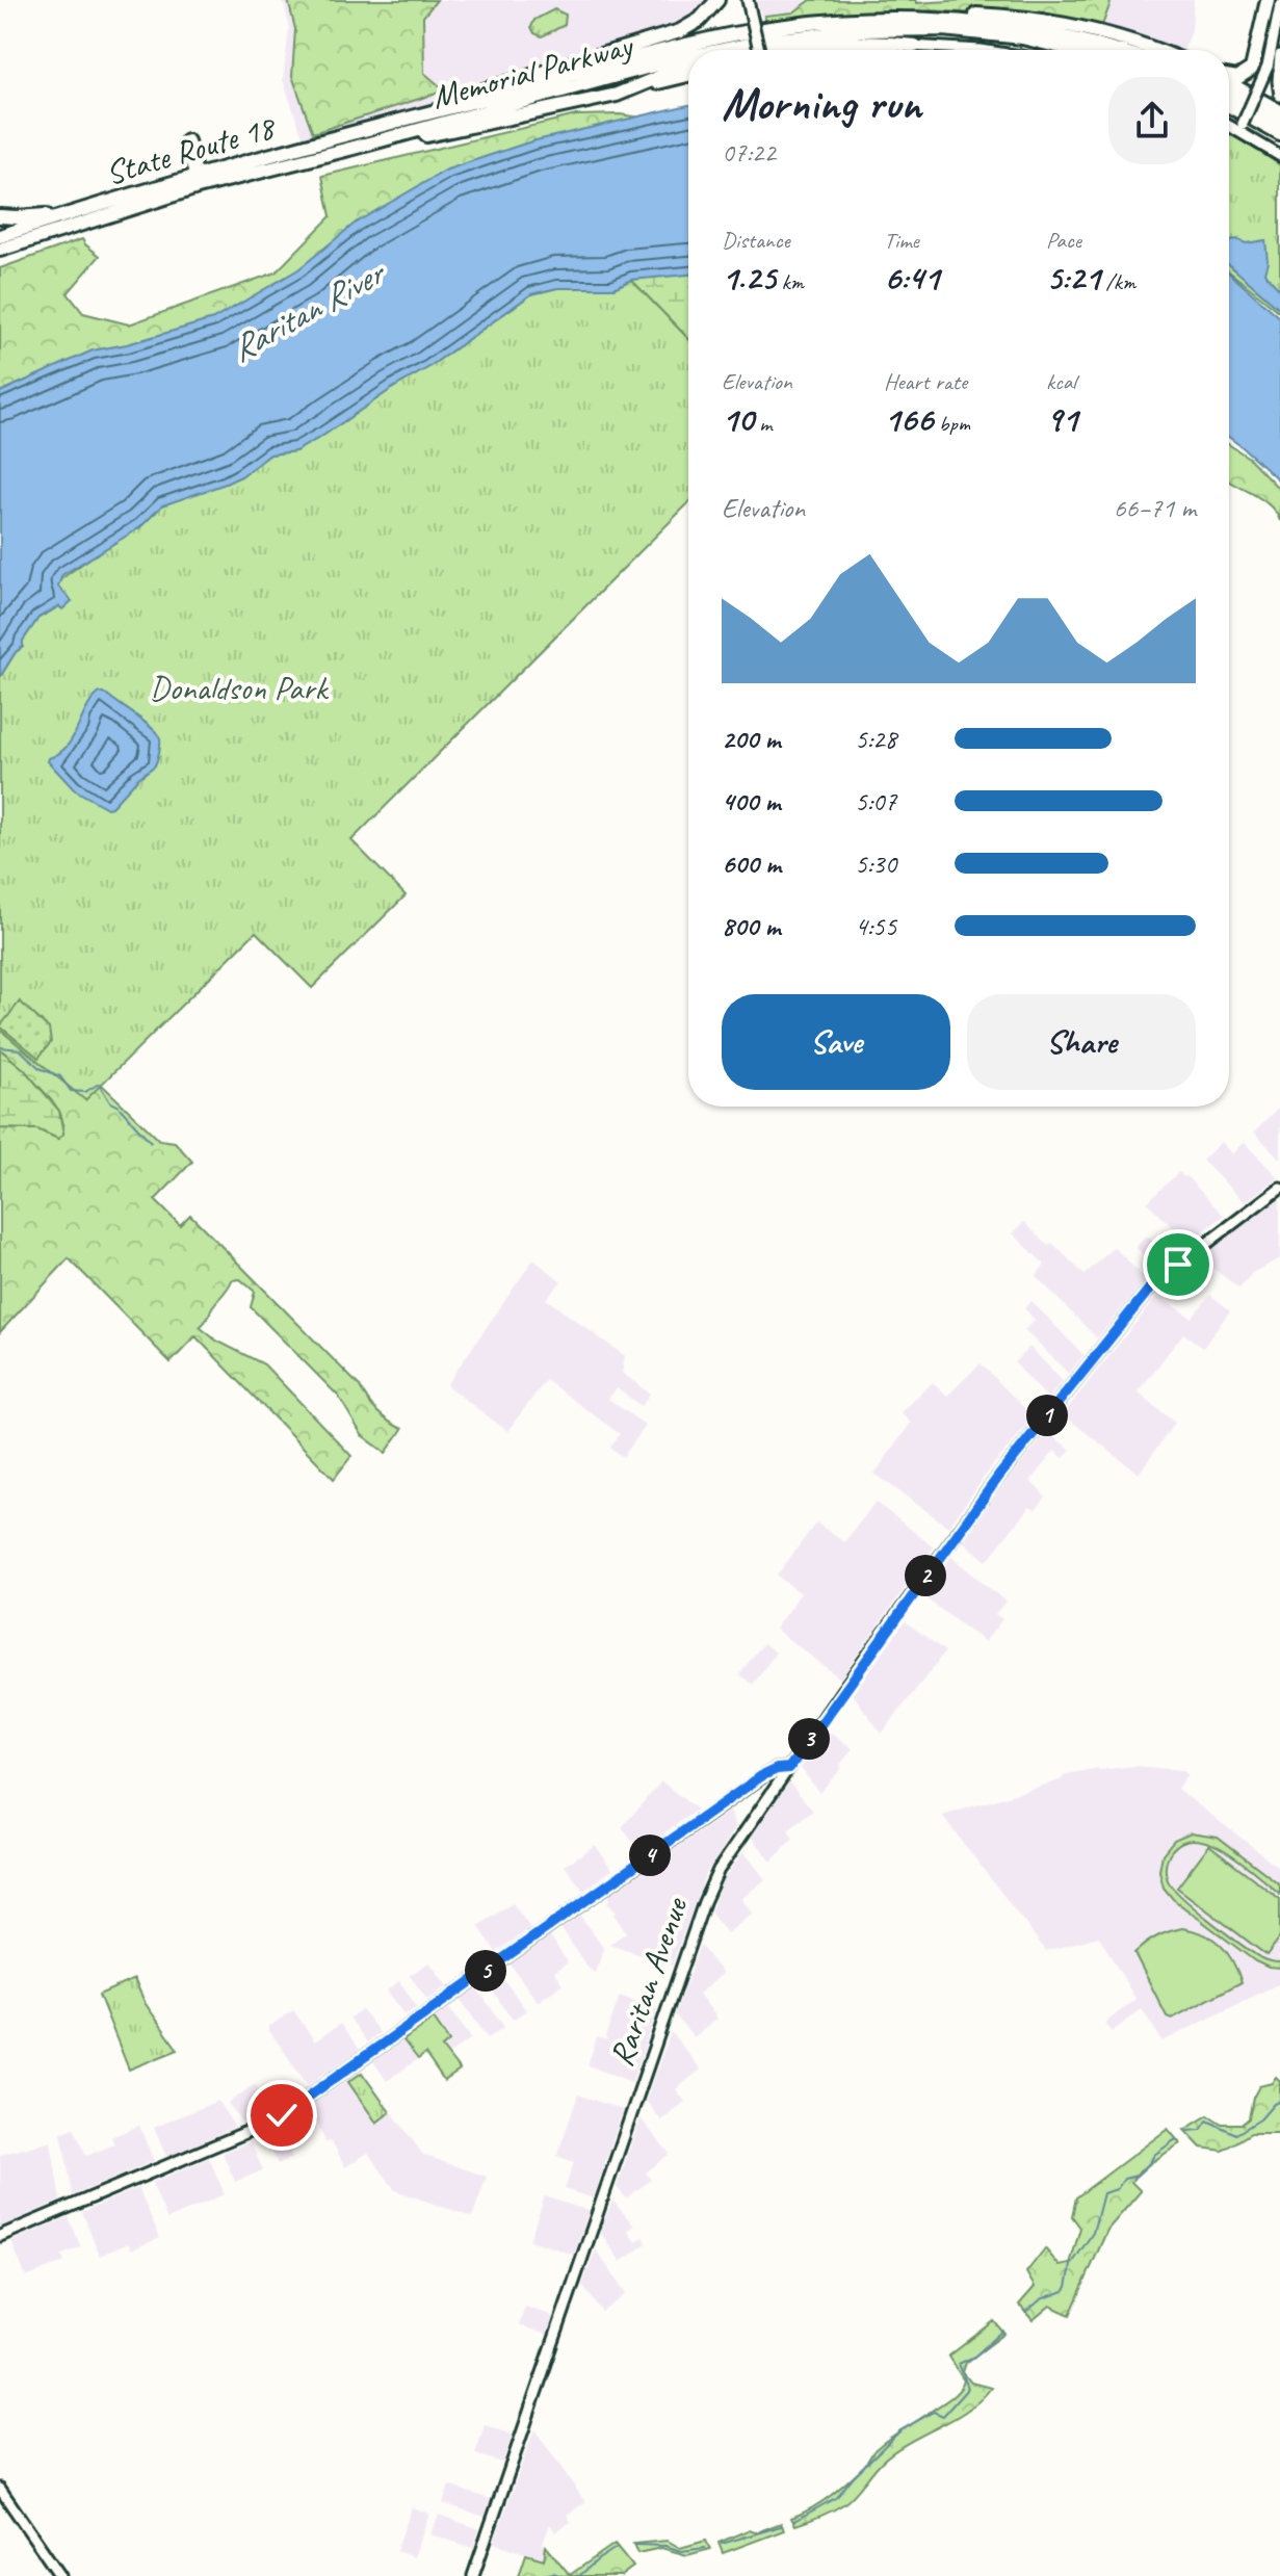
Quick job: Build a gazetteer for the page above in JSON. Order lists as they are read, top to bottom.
{
  "streets": {
    "highway": ["Memorial Parkway", "State Route 18"],
    "main road": ["Raritan Avenue"]
  },
  "crossings": [
    ["Memorial Parkway", "State Route 18"]
  ],
  "water": ["Raritan River"],
  "parks": ["Donaldson Park"],
  "page": {
    "heading": ["Morning run", "07:22"],
    "stats": [
      ["Distance", "1.25 km"],
      ["Time", "6:41"],
      ["Pace", "5:21 /km"],
      ["Elevation", "10 m"],
      ["Heart rate", "166 bpm"],
      ["kcal", "91"]
    ],
    "chart": ["Elevation", "66–71 m"],
    "list": [
      {
        "name": "200 m",
        "note": "5:28"
      },
      {
        "name": "400 m",
        "note": "5:07"
      },
      {
        "name": "600 m",
        "note": "5:30"
      },
      {
        "name": "800 m",
        "note": "4:55"
      }
    ],
    "buttons": ["Save", "Share"],
    "pins": [
      "1",
      "2",
      "3",
      "4",
      "5"
    ]
  }
}
